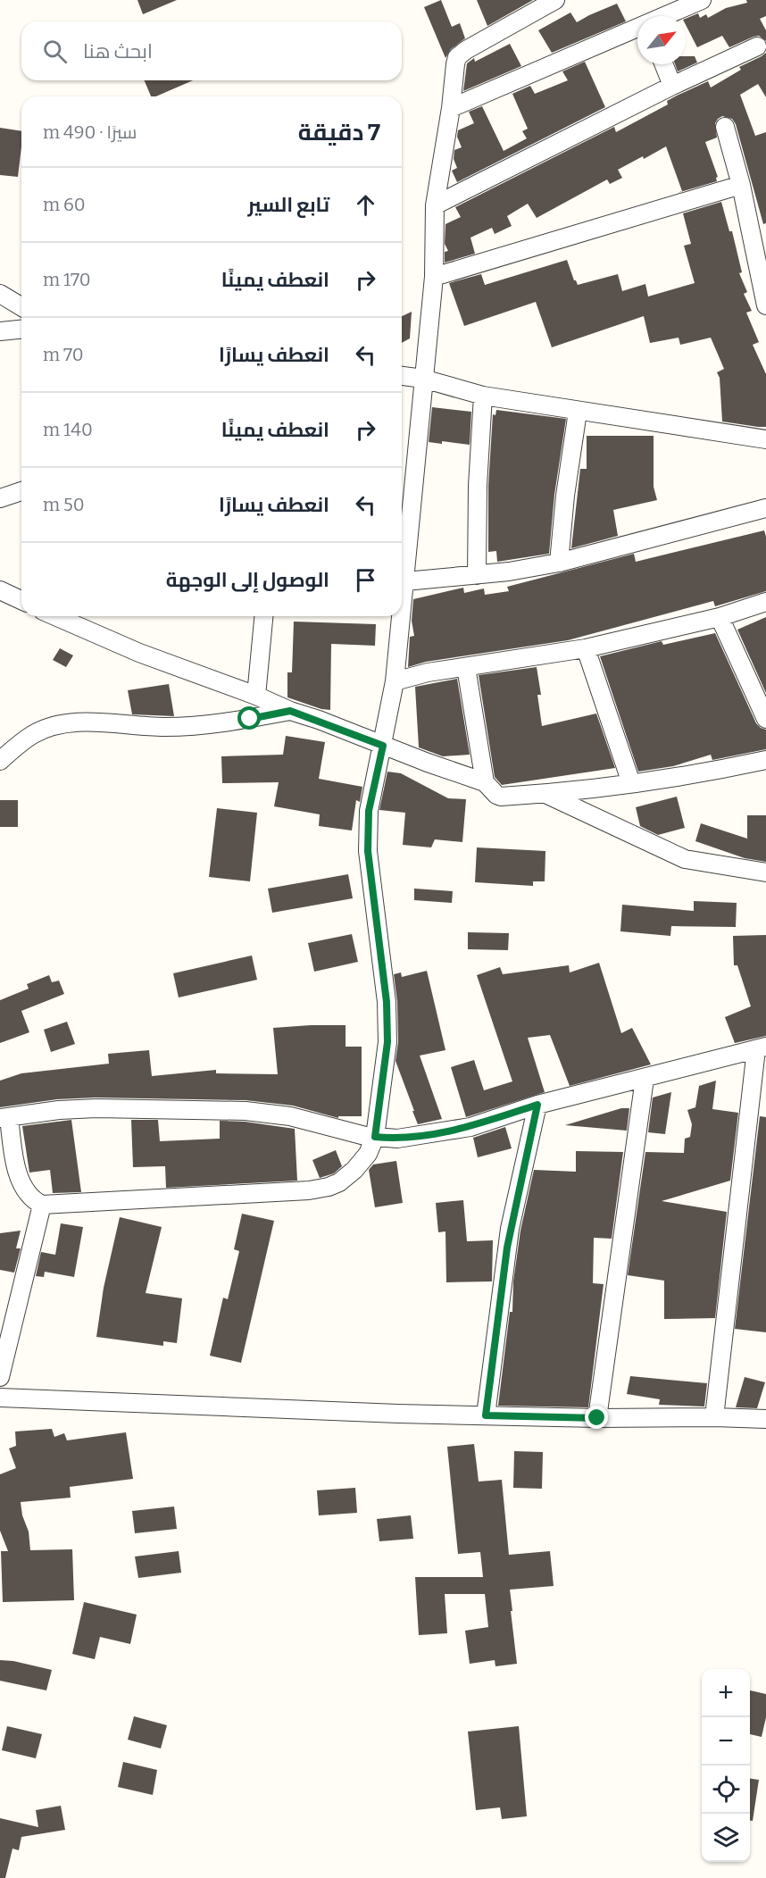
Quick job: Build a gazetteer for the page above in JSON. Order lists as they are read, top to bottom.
{
  "north": "top right",
  "page": {
    "search": "ابحث هنا",
    "heading": ["7 دقيقة", "سيرًا · 490 m"],
    "list": [
      ["تابع السير", "60 m"],
      ["انعطف يمينًا", "170 m"],
      ["انعطف يسارًا", "70 m"],
      ["انعطف يمينًا", "140 m"],
      ["انعطف يسارًا", "50 m"],
      "الوصول إلى الوجهة"
    ],
    "map_buttons": ["+", "−"]
  }
}
